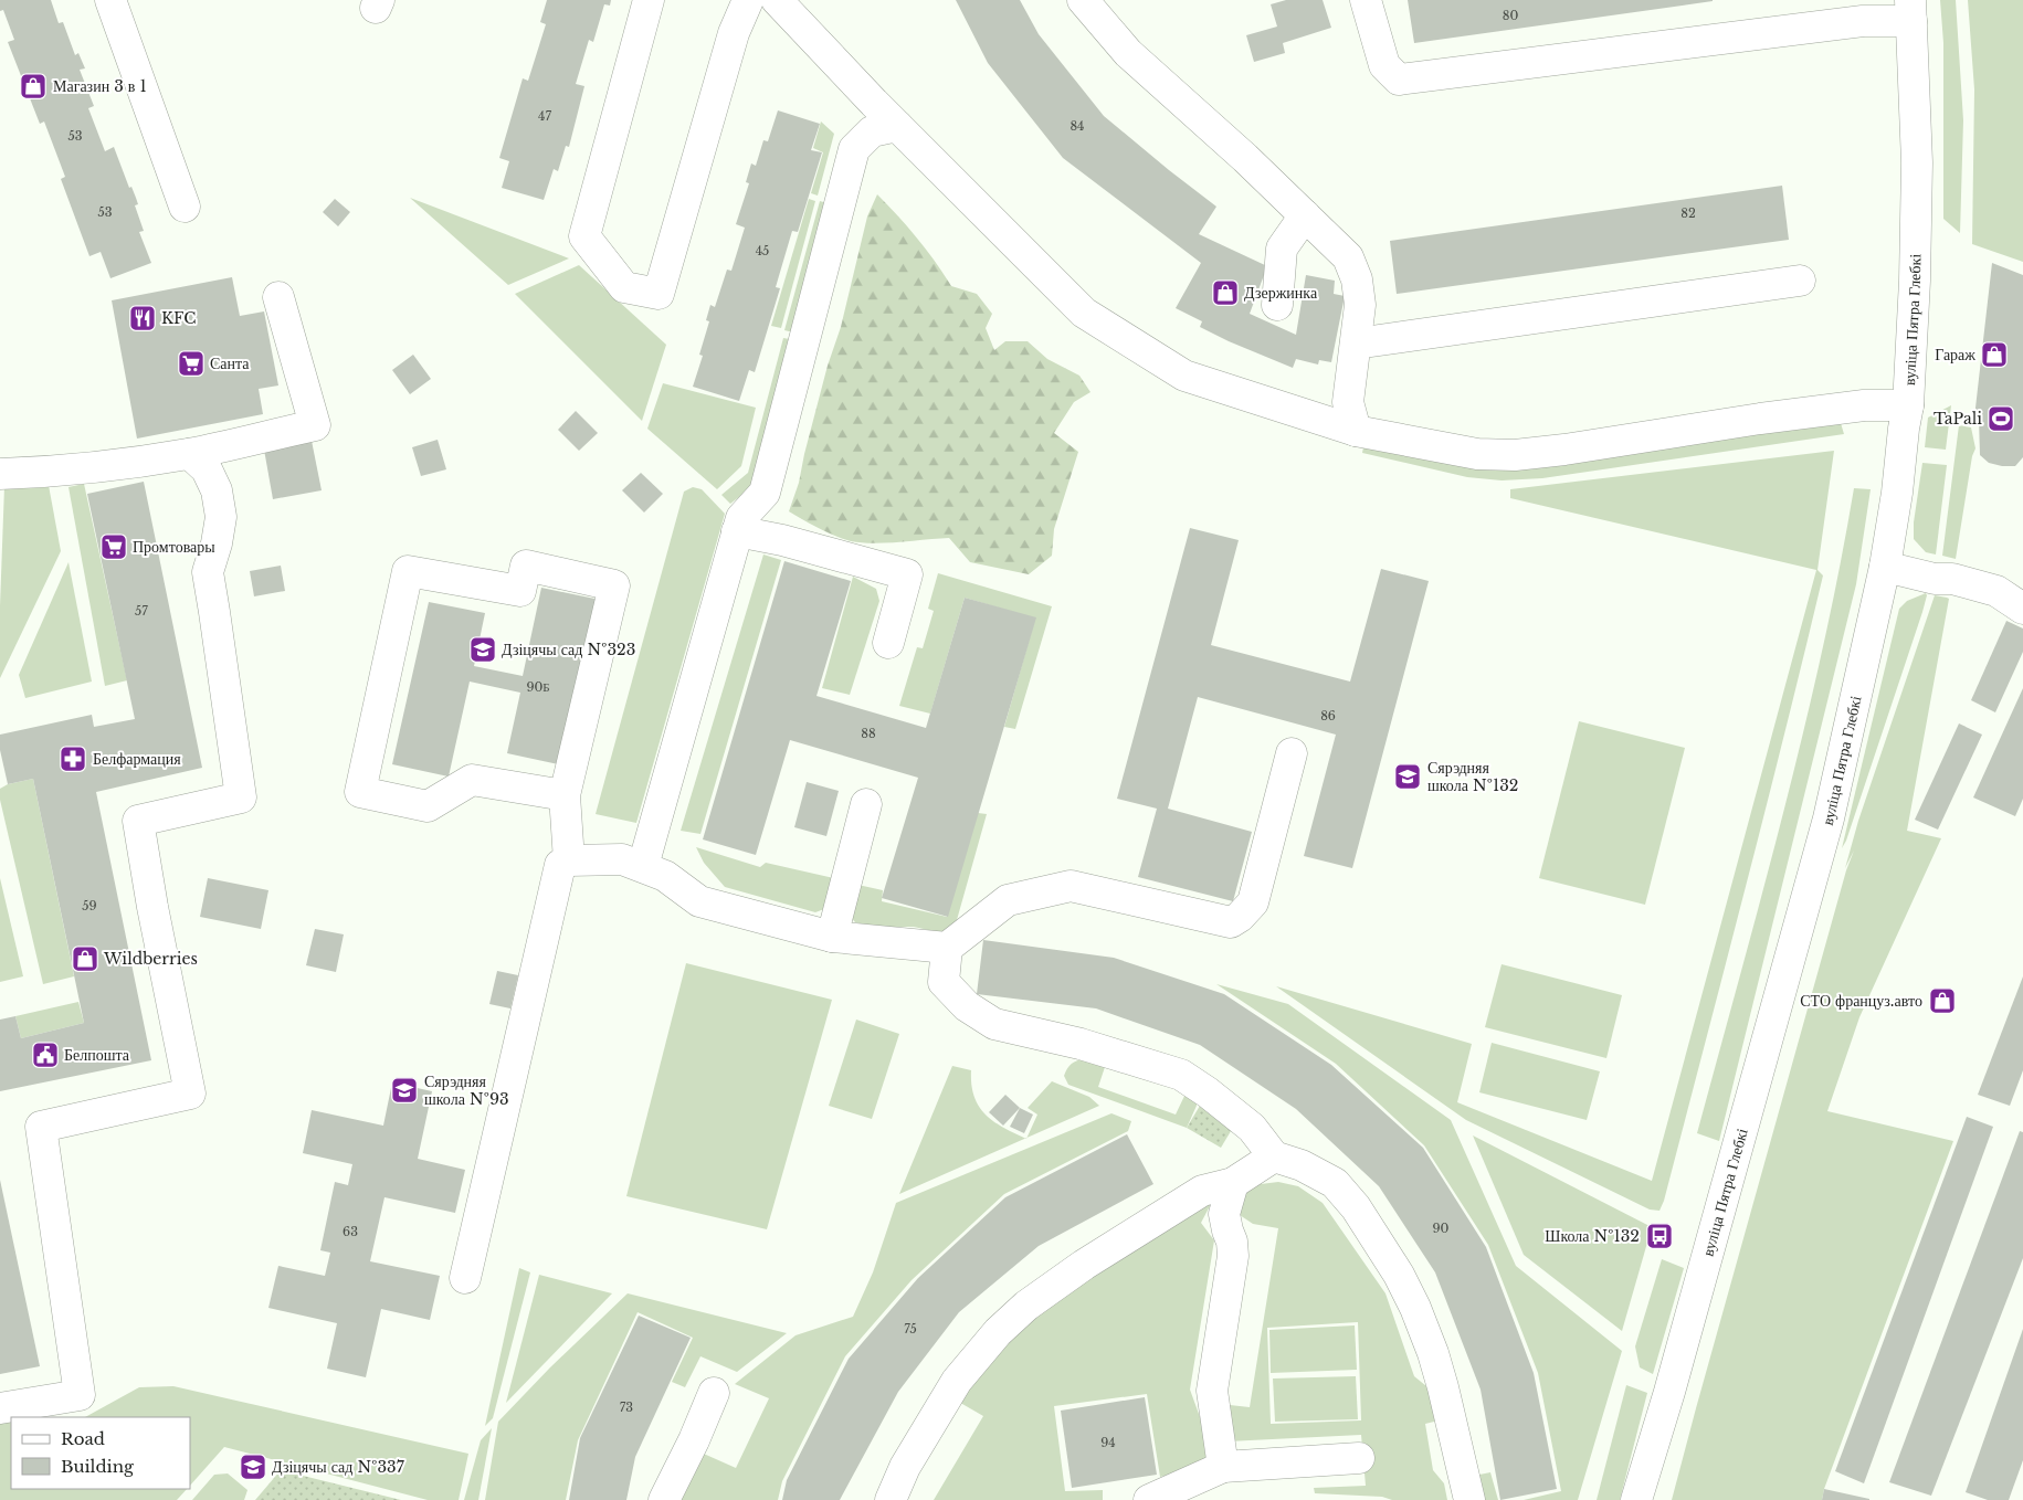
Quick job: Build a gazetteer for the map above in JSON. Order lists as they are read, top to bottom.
{
  "streets": {
    "main road": ["вуліца Пятра Глебкі"]
  },
  "places": {
    "shop": [
      "Магазин 3 в 1",
      "Дзержинка",
      "Гараж",
      "Wildberries",
      "СТО француз.авто"
    ],
    "restaurant": ["KFC"],
    "supermarket": ["Санта", "Промтовары"],
    "sports": ["TaPali"],
    "school or university": [
      "Дзіцячы сад №323",
      "Сярэдняя школа №132",
      "Сярэдняя школа №93",
      "Дзіцячы сад №337"
    ],
    "pharmacy": ["Белфармация"],
    "public building": ["Белпошта"],
    "bus stop": ["Школа №132"]
  },
  "house_numbers": [
    "80",
    "47",
    "84",
    "53",
    "53",
    "82",
    "45",
    "57",
    "90Б",
    "86",
    "88",
    "59",
    "90",
    "63",
    "75",
    "73",
    "94"
  ],
  "legend": ["Road", "Building"]
}
